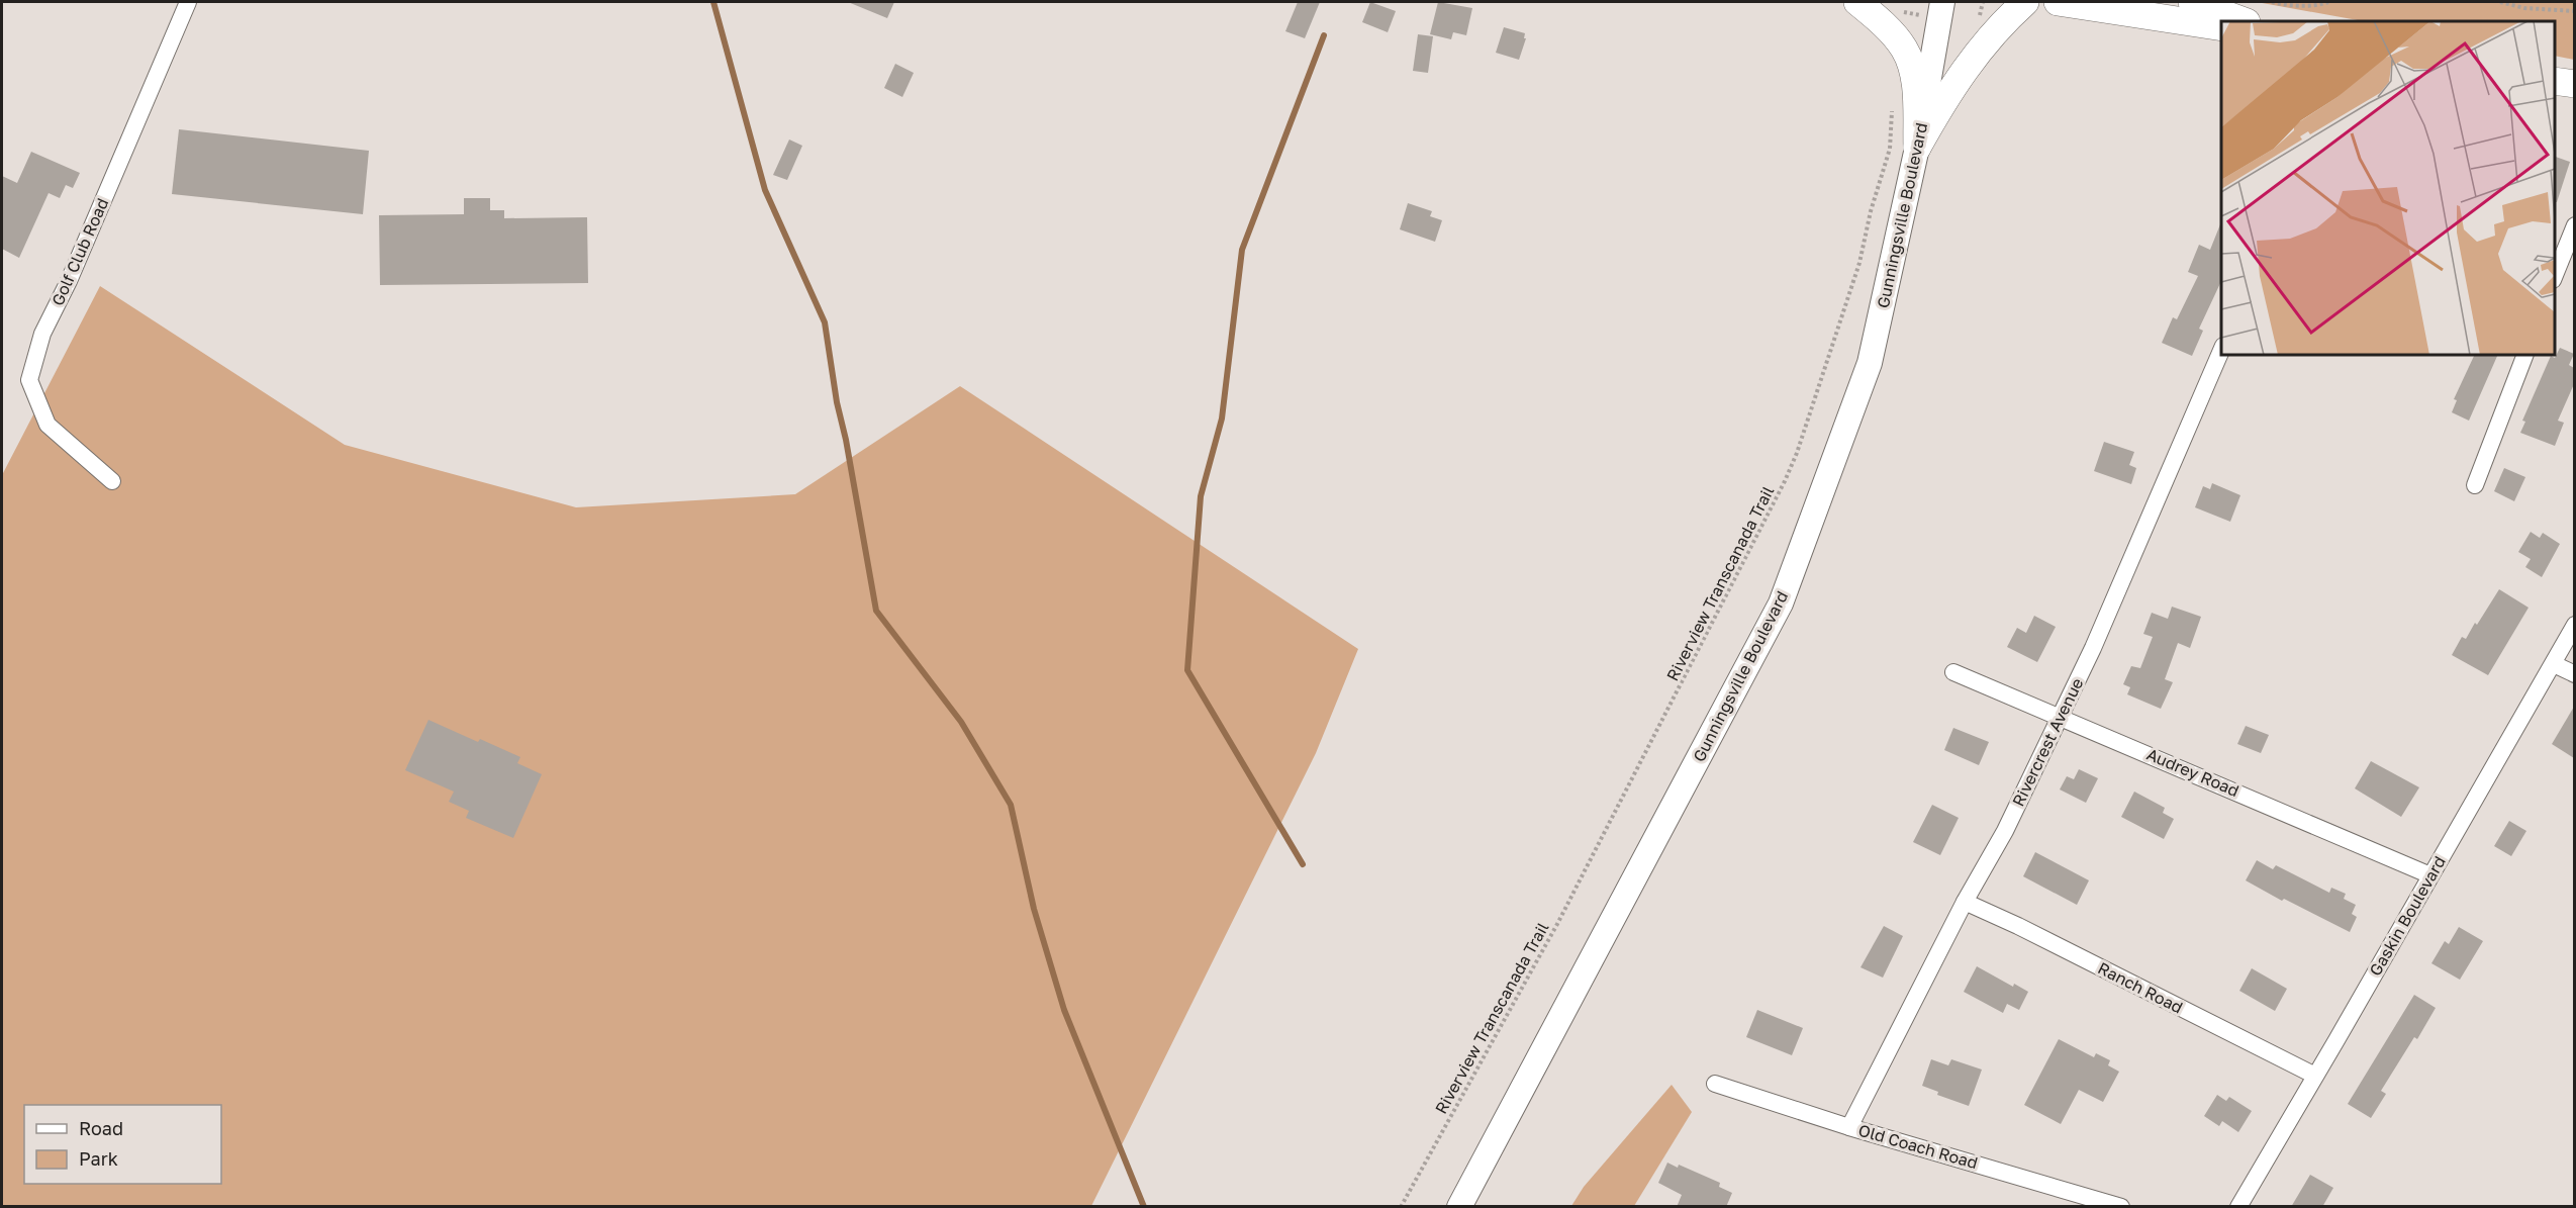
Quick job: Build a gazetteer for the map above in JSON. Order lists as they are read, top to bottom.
{
  "streets": {
    "main road": ["Gunningsville Boulevard"],
    "street": [
      "Golf Club Road",
      "Rivercrest Avenue",
      "Audrey Road",
      "Gaskin Boulevard",
      "Ranch Road",
      "Old Coach Road"
    ],
    "path": ["Riverview Transcanada Trail"]
  },
  "crossings": [
    ["Rivercrest Avenue", "Audrey Road"],
    ["Rivercrest Avenue", "Ranch Road"],
    ["Rivercrest Avenue", "Old Coach Road"],
    ["Audrey Road", "Gaskin Boulevard"],
    ["Gaskin Boulevard", "Ranch Road"]
  ],
  "legend": ["Road", "Park"]
}
